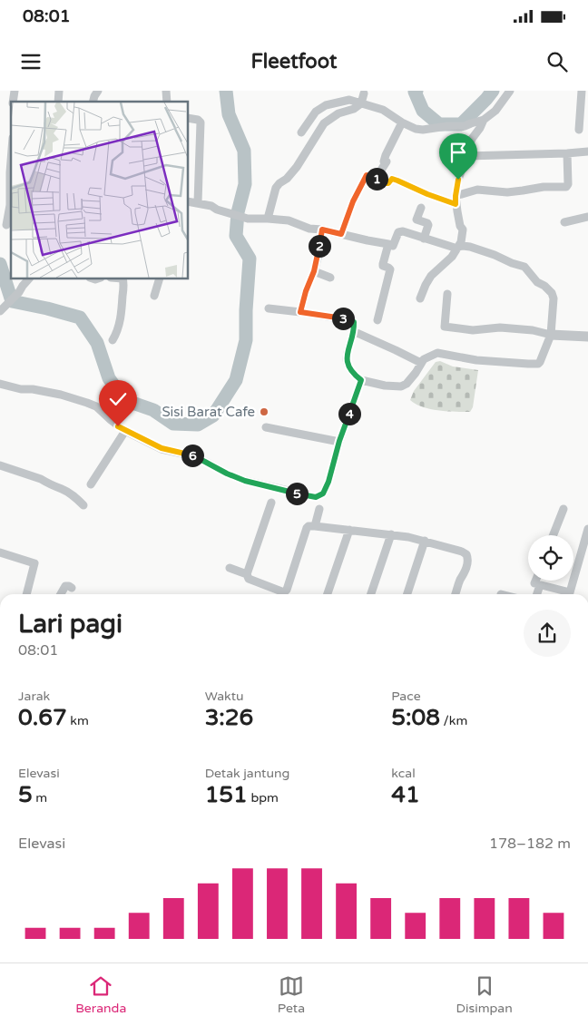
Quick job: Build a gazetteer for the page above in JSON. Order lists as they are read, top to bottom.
{
  "places": ["Sisi Barat Cafe"],
  "page": {
    "status": "08:01",
    "header": "Fleetfoot",
    "pins": [
      "1",
      "2",
      "3",
      "4",
      "6",
      "5"
    ],
    "heading": ["Lari pagi", "08:01"],
    "stats": [
      ["Jarak", "0.67 km"],
      ["Waktu", "3:26"],
      ["Pace", "5:08 /km"],
      ["Elevasi", "5 m"],
      ["Detak jantung", "151 bpm"],
      ["kcal", "41"]
    ],
    "chart": ["Elevasi", "178–182 m"],
    "tabs": ["Beranda", "Peta", "Disimpan"]
  }
}
